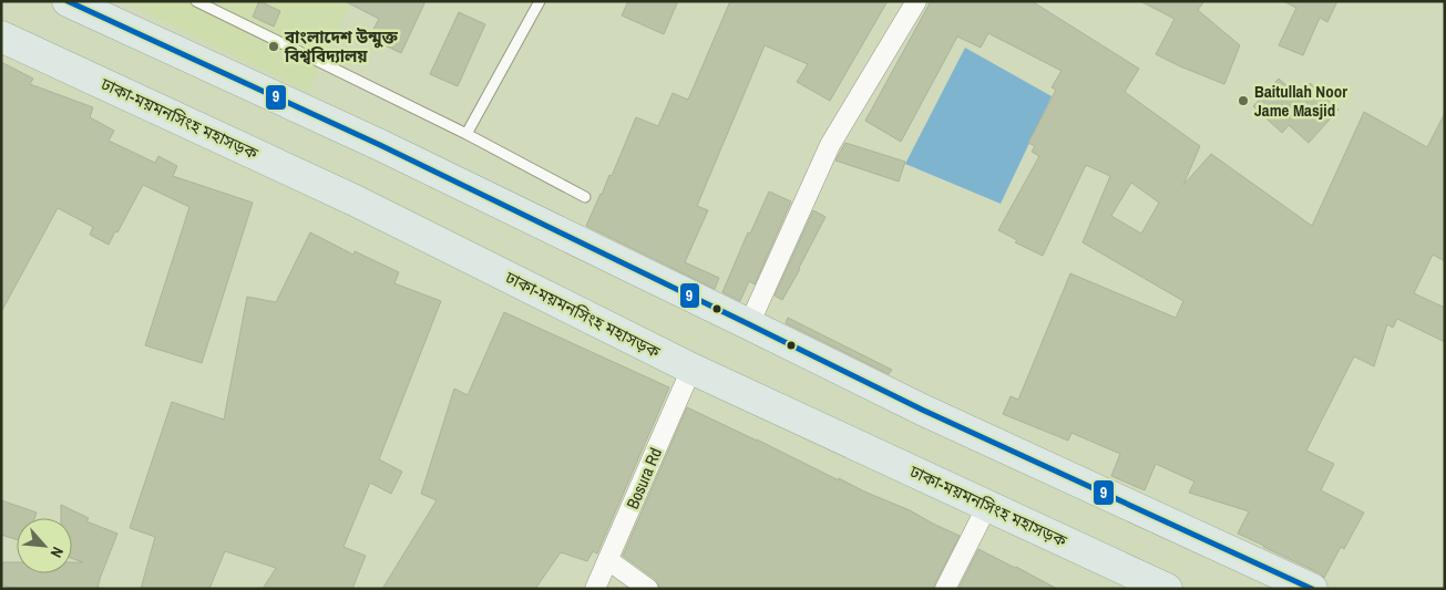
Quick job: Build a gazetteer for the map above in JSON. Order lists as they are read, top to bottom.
{
  "streets": {
    "highway": ["ঢাকা-ময়মনসিংহ মহাসড়ক"],
    "street": ["Bosura Rd"]
  },
  "crossings": [
    ["ঢাকা-ময়মনসিংহ মহাসড়ক", "Bosura Rd"]
  ],
  "places": ["বাংলাদেশ উন্মুক্ত বিশ্ববিদ্যালয়", "Baitullah Noor Jame Masjid"],
  "lines": ["transit line 9"],
  "north": "bottom right"
}
